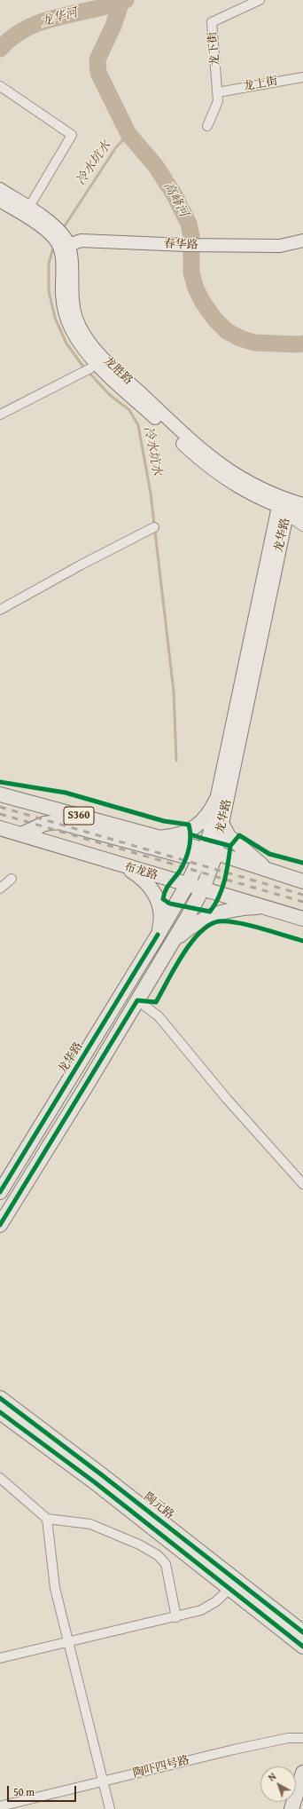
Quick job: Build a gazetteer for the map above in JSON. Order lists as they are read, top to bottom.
{
  "streets": {
    "main road": [
      "春华路",
      "龙胜路",
      "龙华路",
      "S360",
      "布龙路",
      "陶元路"
    ],
    "street": ["龙下街", "龙上街", "陶吓四号路"]
  },
  "crossings": [
    ["龙下街", "龙上街"],
    ["春华路", "龙胜路"],
    ["龙胜路", "龙华路"],
    ["龙华路", "S360"],
    ["龙华路", "布龙路"]
  ],
  "water": ["龙华河", "冷水坑水", "高峰河"],
  "scale_bar": "50 m",
  "north": "top left"
}
